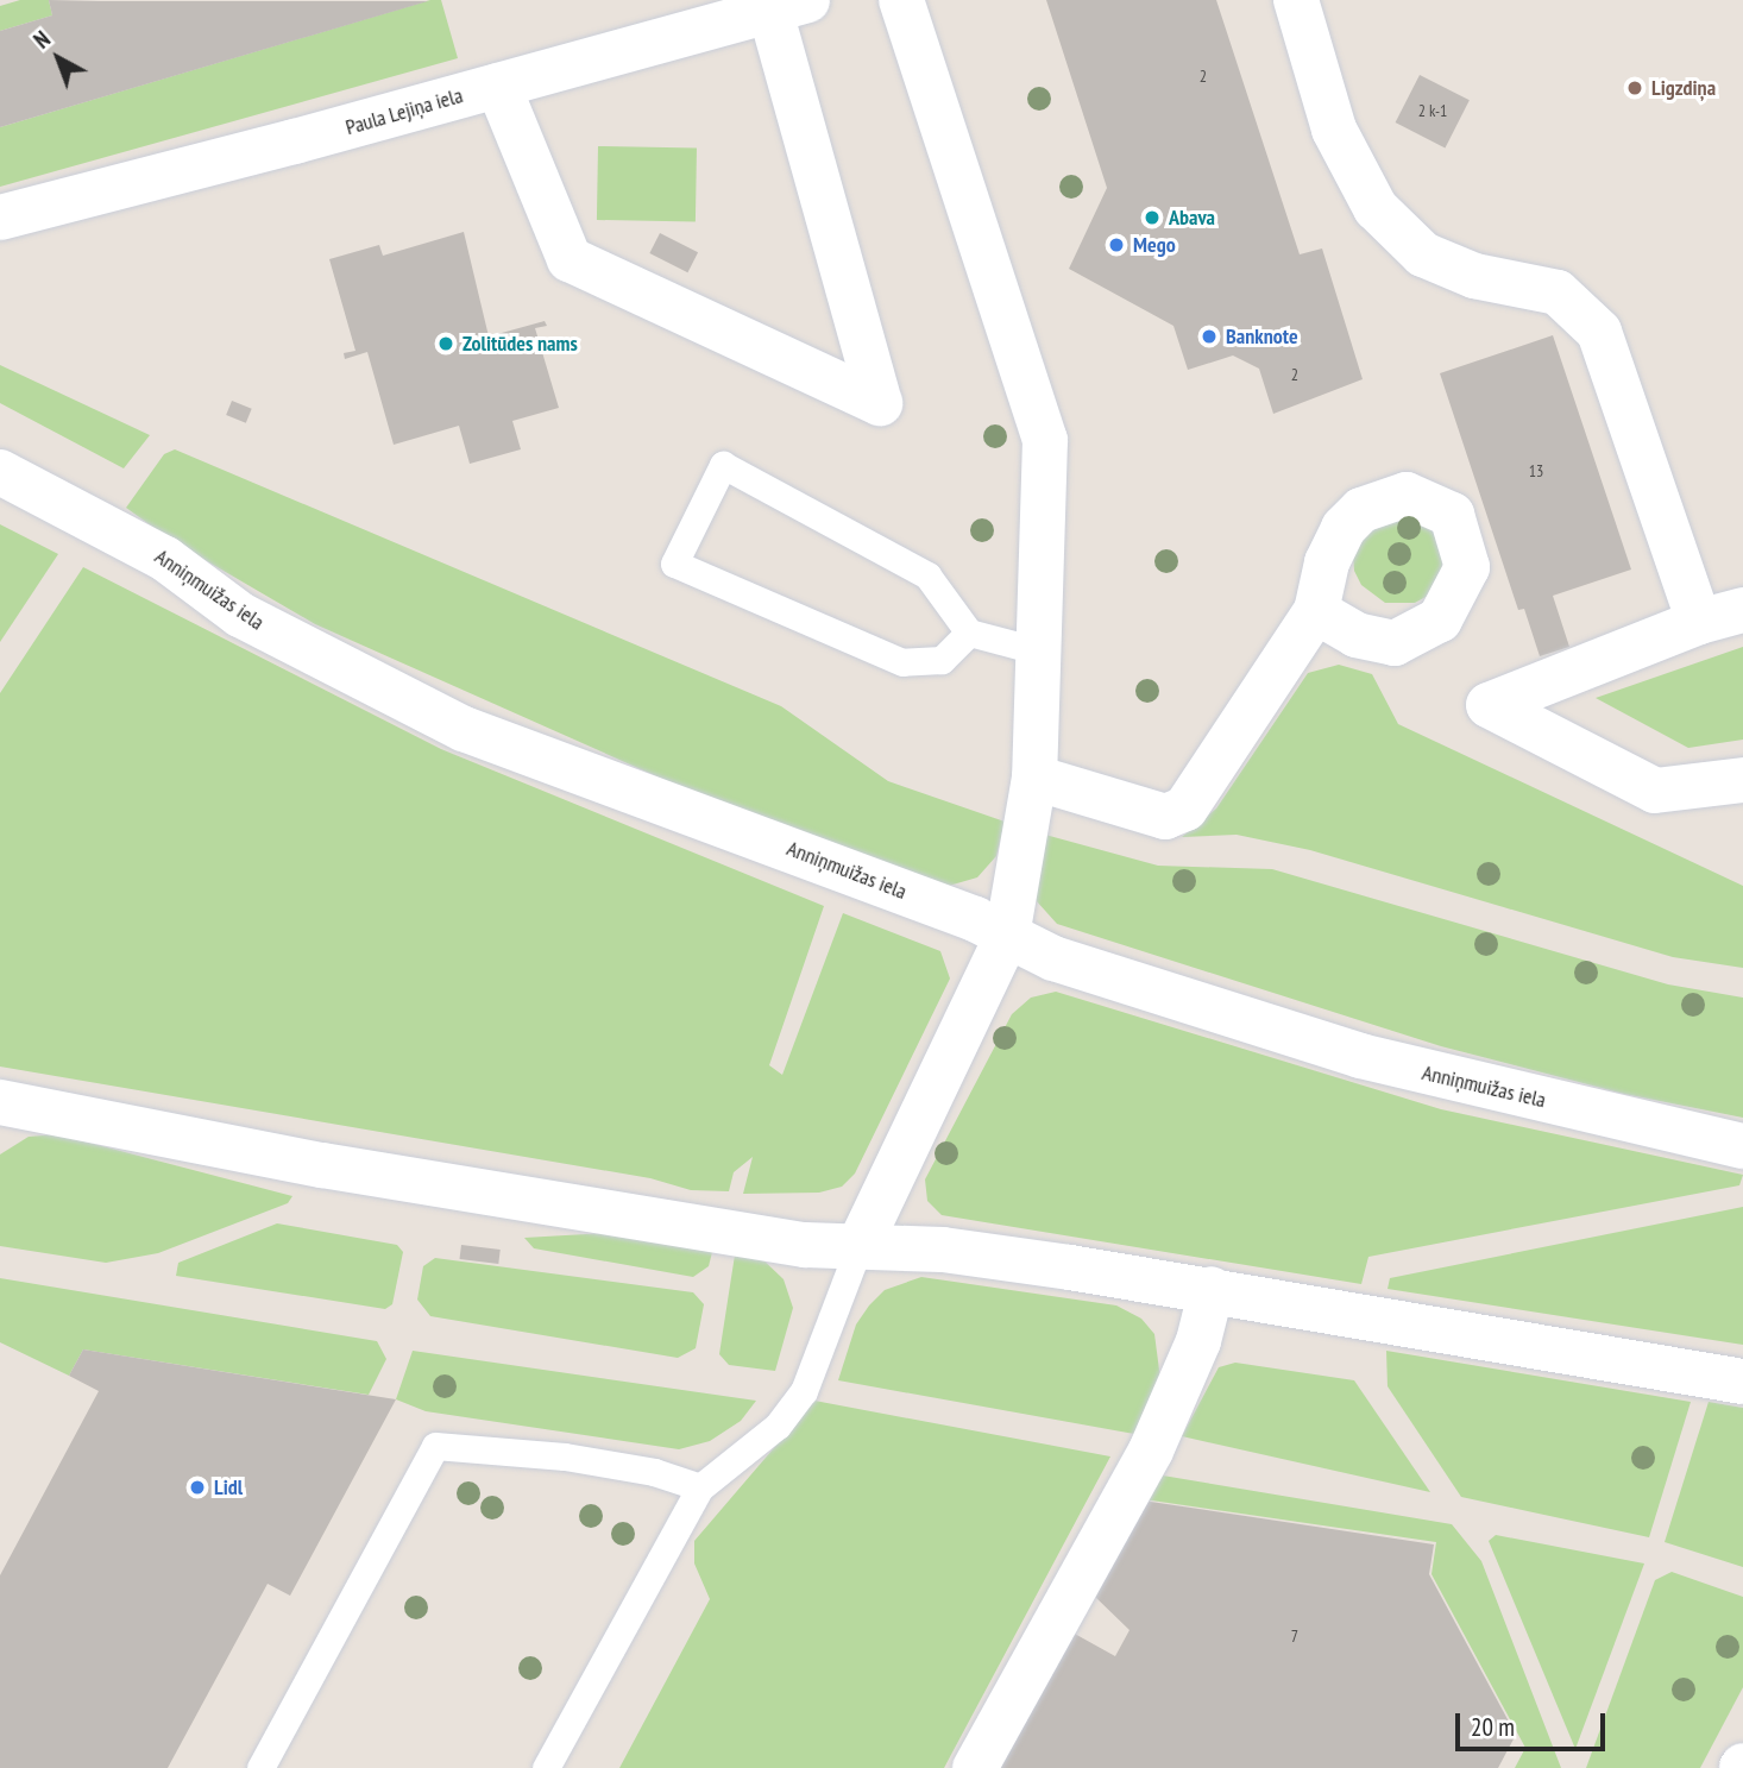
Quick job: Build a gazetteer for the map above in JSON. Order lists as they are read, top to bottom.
{
  "streets": {
    "street": ["Paula Lejiņa iela", "Anniņmuižas iela"]
  },
  "places": [
    "Ligzdiņa",
    "Abava",
    "Mego",
    "Banknote",
    "Zolitūdes nams",
    "Lidl"
  ],
  "house_numbers": [
    "2",
    "2 k-1",
    "2",
    "13",
    "7"
  ],
  "scale_bar": "20 m",
  "north": "top left"
}
